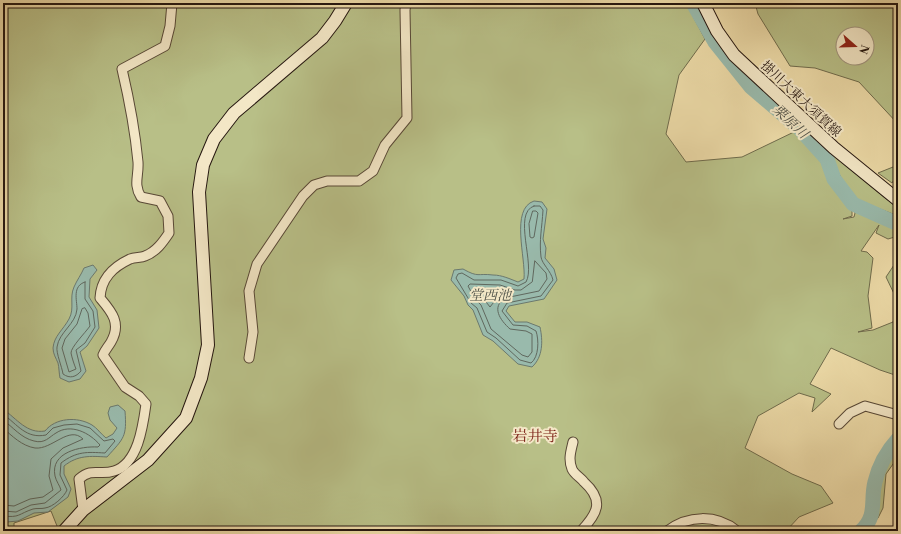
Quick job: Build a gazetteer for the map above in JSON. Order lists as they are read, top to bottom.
{
  "streets": {
    "street": ["掛川大東大須賀線"]
  },
  "districts": ["岩井寺"],
  "water": ["栗原川", "堂西池"],
  "north": "right"
}
